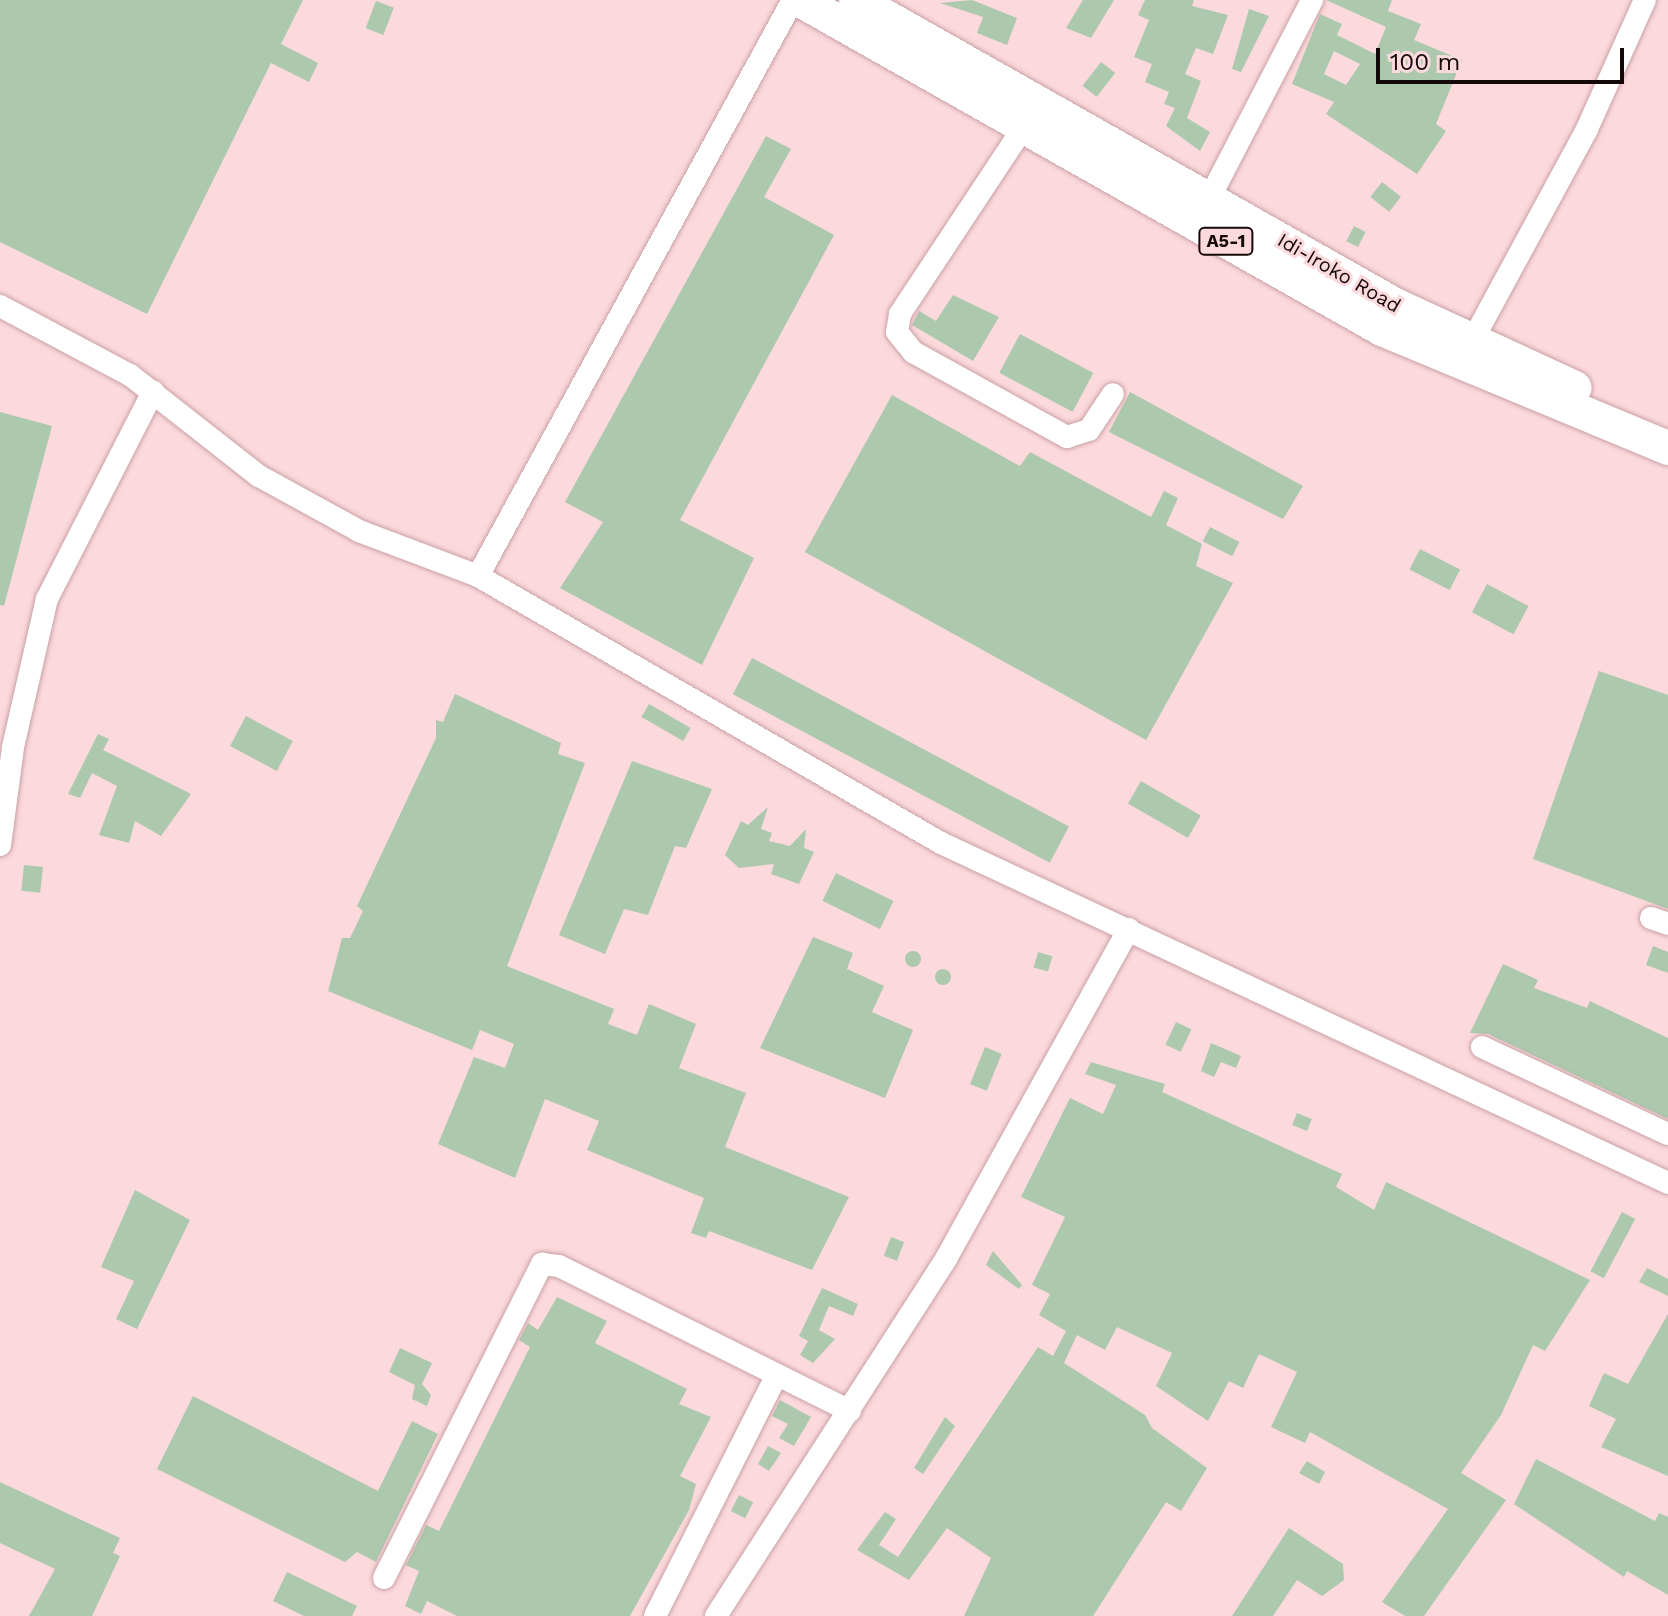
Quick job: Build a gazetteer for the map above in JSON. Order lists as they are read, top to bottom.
{
  "streets": {
    "highway": ["A5-1", "Idi-Iroko Road"]
  },
  "scale_bar": "100 m"
}
